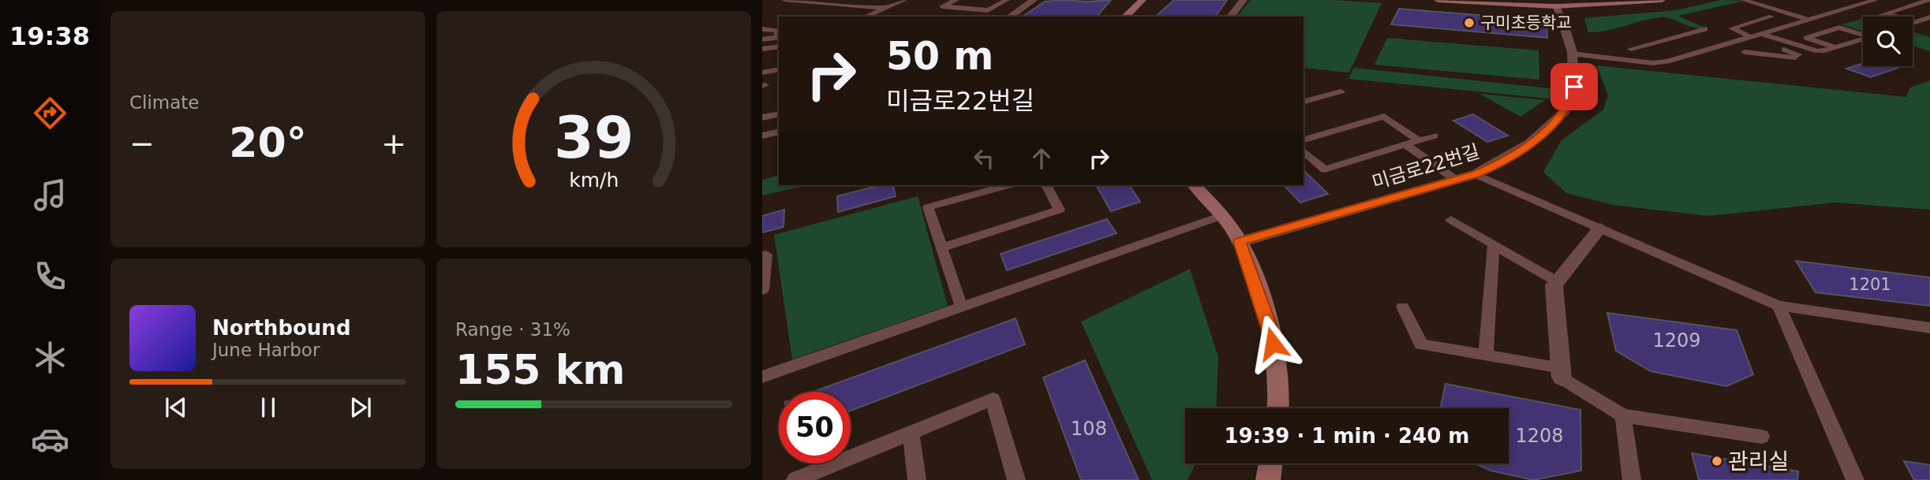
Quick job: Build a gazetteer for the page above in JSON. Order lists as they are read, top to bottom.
{
  "streets": {
    "street": ["미금로22번길"]
  },
  "places": ["구미초등학교", "관리실"],
  "house_numbers": [
    "1201",
    "1209",
    "108",
    "1208"
  ],
  "page": {
    "tabs": "19:38",
    "tile": [
      "Climate",
      ["Range · 31%", "155 km"]
    ],
    "turn": ["50 m", "미금로22번길"],
    "heat": ["−", "20°", "+"],
    "song": ["Northbound", "June Harbor"],
    "limit": "50",
    "trip": "19:39 · 1 min · 240 m",
    "gauge": ["39", "km/h"]
  }
}
